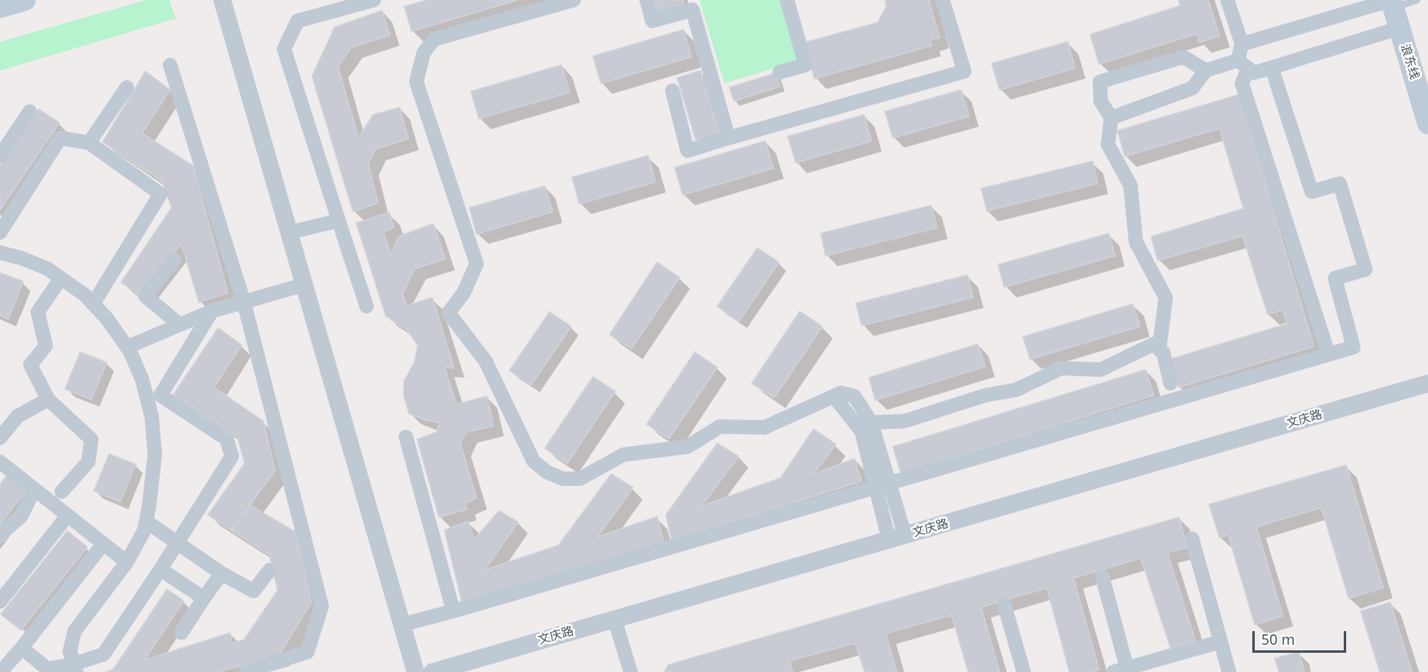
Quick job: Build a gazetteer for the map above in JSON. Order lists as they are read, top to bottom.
{
  "streets": {
    "main road": ["浪东线"],
    "street": ["文庆路"]
  },
  "scale_bar": "50 m"
}
